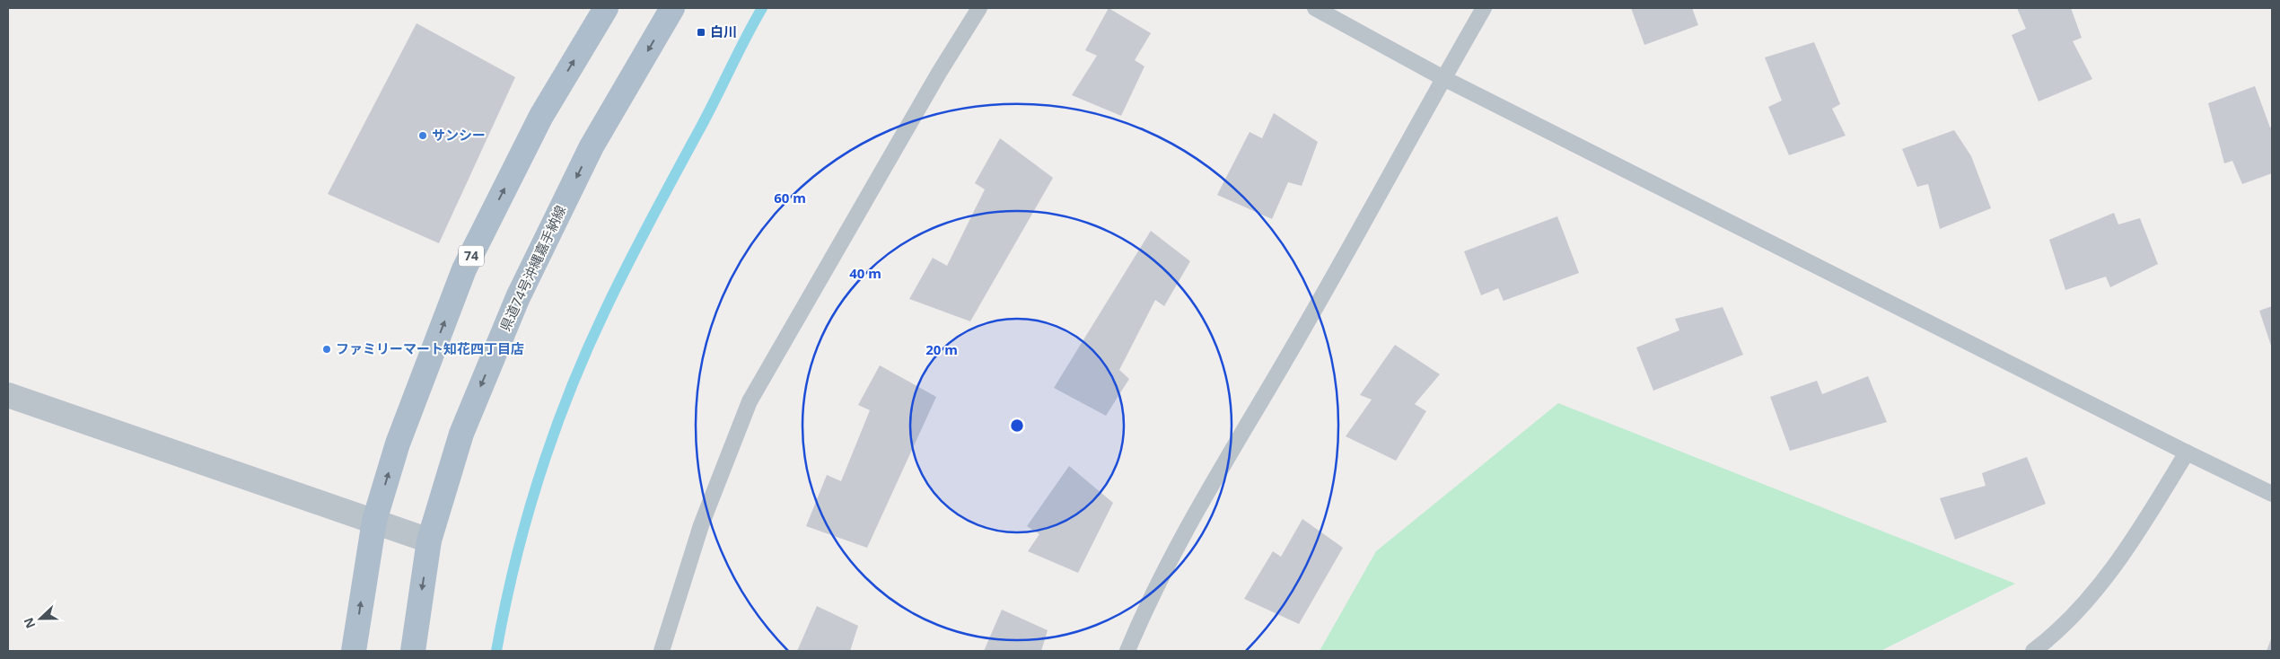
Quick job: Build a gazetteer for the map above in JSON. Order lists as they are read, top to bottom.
{
  "streets": {
    "main road": ["74", "県道74号沖縄嘉手納線"]
  },
  "places": {
    "transit": ["白川"],
    "other": ["サンシー", "ファミリーマート知花四丁目店"]
  },
  "north": "left",
  "rings": ["60 m", "40 m", "20 m"]
}
